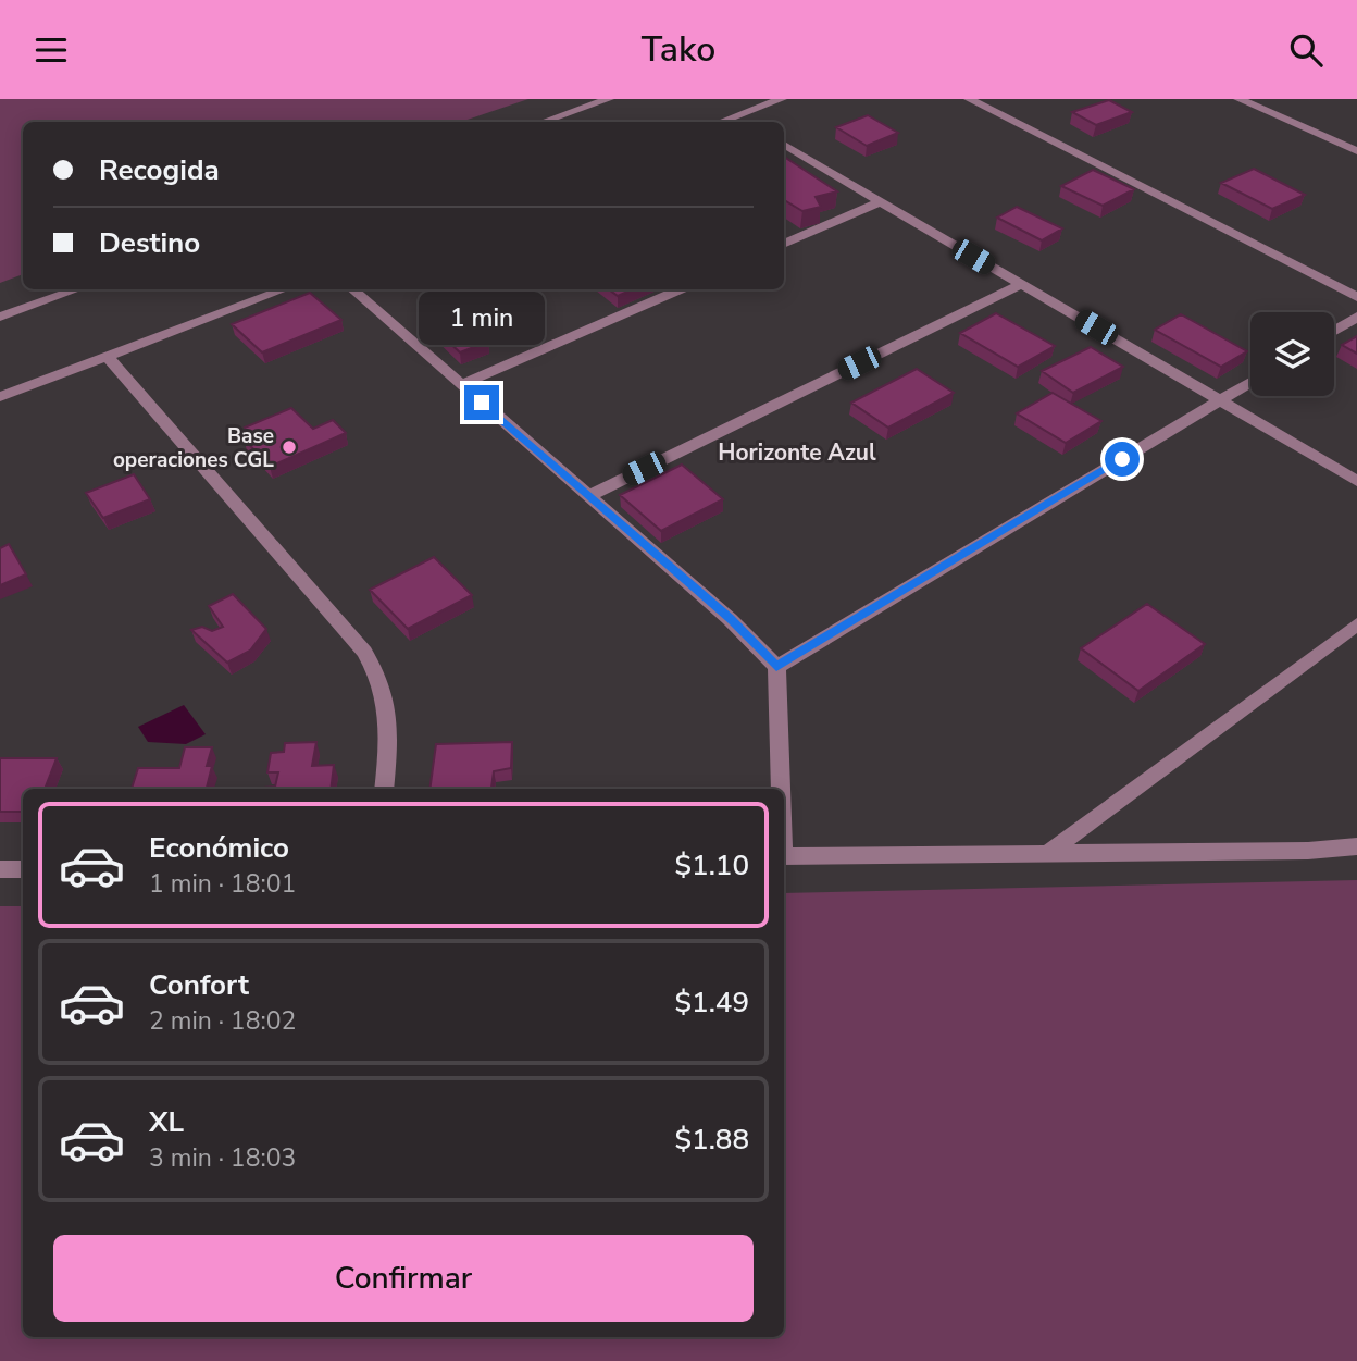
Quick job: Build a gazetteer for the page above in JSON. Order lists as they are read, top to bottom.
{
  "districts": ["Horizonte Azul"],
  "places": ["Base operaciones CGL"],
  "page": {
    "header": "Tako",
    "banner": ["Recogida", "Destino"],
    "bubble": "1 min",
    "list": [
      {
        "name": "Económico",
        "note": "1 min · 18:01",
        "value": "$1.10"
      },
      {
        "name": "Confort",
        "note": "2 min · 18:02",
        "value": "$1.49"
      },
      {
        "name": "XL",
        "note": "3 min · 18:03",
        "value": "$1.88"
      }
    ],
    "buttons": "Confirmar"
  }
}
